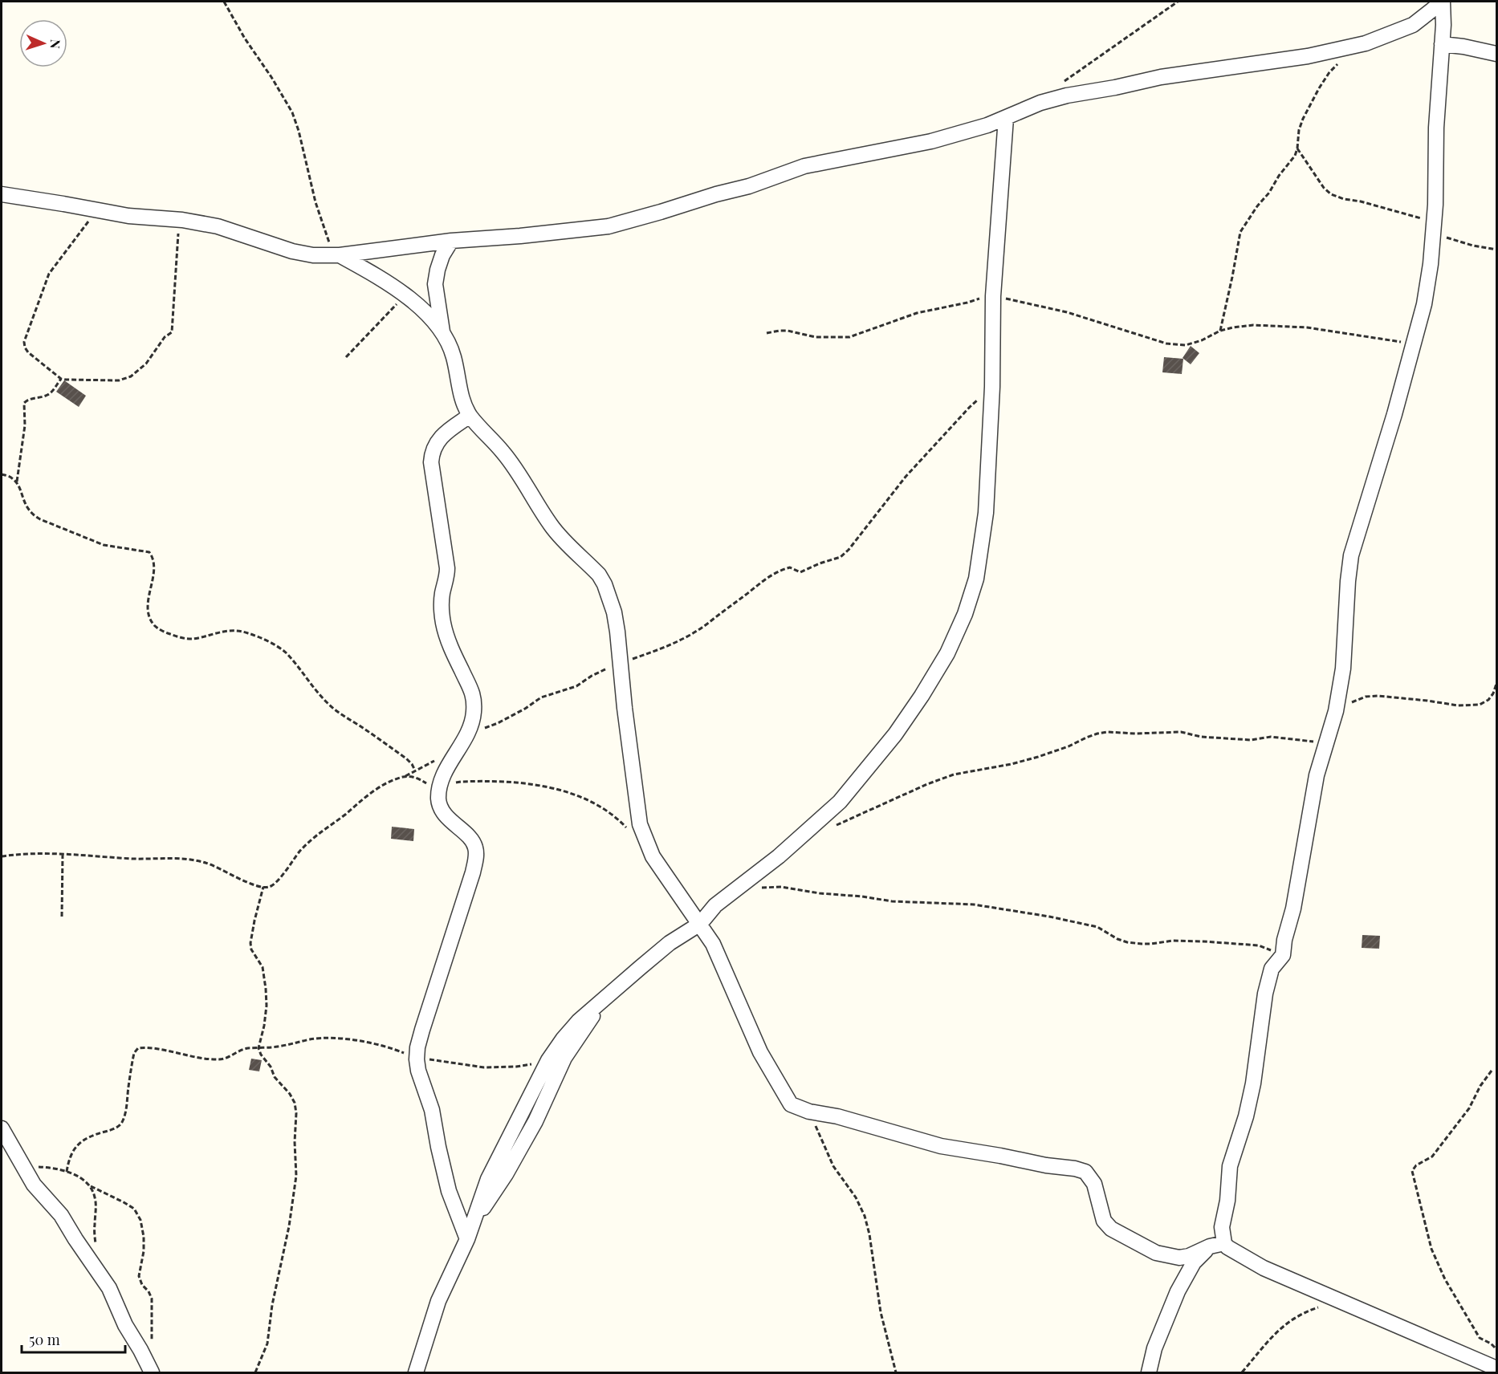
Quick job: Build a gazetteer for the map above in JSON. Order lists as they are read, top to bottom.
{
  "scale_bar": "50 m",
  "north": "right"
}
